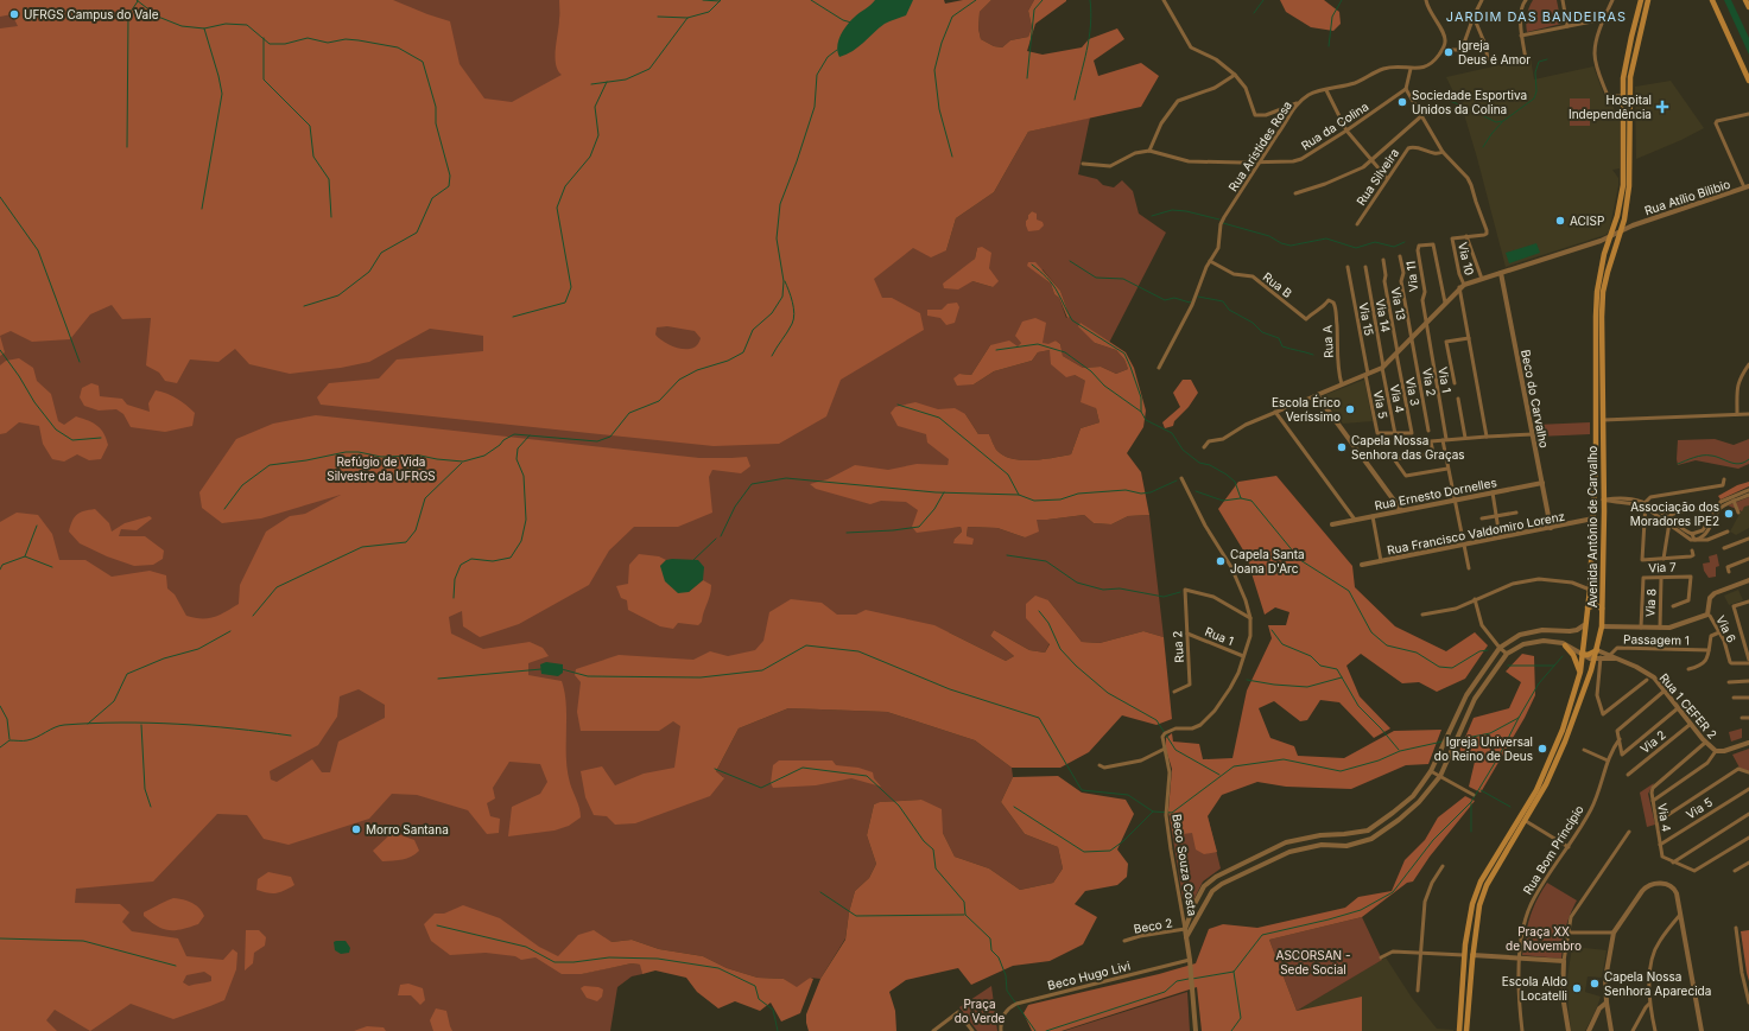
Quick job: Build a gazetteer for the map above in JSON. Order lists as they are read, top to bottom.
{
  "streets": {
    "main road": ["Avenida Antônio de Carvalho"],
    "street": [
      "Rua da Colina",
      "Rua Aristides Rosa",
      "Rua Silveira",
      "Rua Atílio Bilibio",
      "Via 10",
      "Via 11",
      "Rua B",
      "Via 13",
      "Via 14",
      "Via 15",
      "Rua A",
      "Via 1",
      "Via 2",
      "Via 3",
      "Via 4",
      "Beco do Carvalho",
      "Via 5",
      "Rua Ernesto Dornelles",
      "Rua Francisco Valdomiro Lorenz",
      "Via 7",
      "Via 8",
      "Via 6",
      "Rua 1",
      "Passagem 1",
      "Rua 2",
      "Rua 1 CEFER 2",
      "Rua Bom Princípio",
      "Beco Souza Costa",
      "Beco 2",
      "Beco Hugo Livi"
    ]
  },
  "crossings": [
    ["Rua da Colina", "Rua Aristides Rosa"],
    ["Rua Aristides Rosa", "Rua B"],
    ["Rua Atílio Bilibio", "Via 10"],
    ["Rua Atílio Bilibio", "Beco do Carvalho"],
    ["Rua Atílio Bilibio", "Avenida Antônio de Carvalho"],
    ["Via 11", "Via 1"],
    ["Rua B", "Rua A"],
    ["Via 13", "Via 3"],
    ["Via 14", "Via 4"],
    ["Via 15", "Via 5"],
    ["Via 1", "Rua Ernesto Dornelles"],
    ["Via 1", "Rua Francisco Valdomiro Lorenz"],
    ["Via 2", "Rua 1 CEFER 2"],
    ["Via 3", "Via 5"],
    ["Via 4", "Via 5"],
    ["Via 4", "Rua 1 CEFER 2"],
    ["Beco do Carvalho", "Rua Ernesto Dornelles"],
    ["Beco do Carvalho", "Rua Francisco Valdomiro Lorenz"],
    ["Avenida Antônio de Carvalho", "Rua Francisco Valdomiro Lorenz"],
    ["Avenida Antônio de Carvalho", "Rua 1 CEFER 2"],
    ["Via 7", "Via 8"],
    ["Rua 1", "Rua 2"],
    ["Passagem 1", "Rua 1 CEFER 2"],
    ["Rua 1 CEFER 2", "Rua Bom Princípio"],
    ["Beco Souza Costa", "Beco 2"],
    ["Beco Souza Costa", "Beco Hugo Livi"]
  ],
  "districts": ["JARDIM DAS BANDEIRAS"],
  "parks": [
    "Refúgio de Vida Silvestre da UFRGS",
    "Praça XX de Novembro",
    "ASCORSAN - Sede Social",
    "Praça do Verde"
  ],
  "places": {
    "other": [
      "UFRGS Campus do Vale",
      "Igreja Deus é Amor",
      "Sociedade Esportiva Unidos da Colina",
      "ACISP",
      "Escola Érico Veríssimo",
      "Capela Nossa Senhora das Graças",
      "Associação dos Moradores IPE2",
      "Capela Santa Joana D'Arc",
      "Igreja Universal do Reino de Deus",
      "Morro Santana",
      "Capela Nossa Senhora Aparecida",
      "Escola Aldo Locatelli"
    ],
    "health": ["Hospital Independência"]
  }
}
